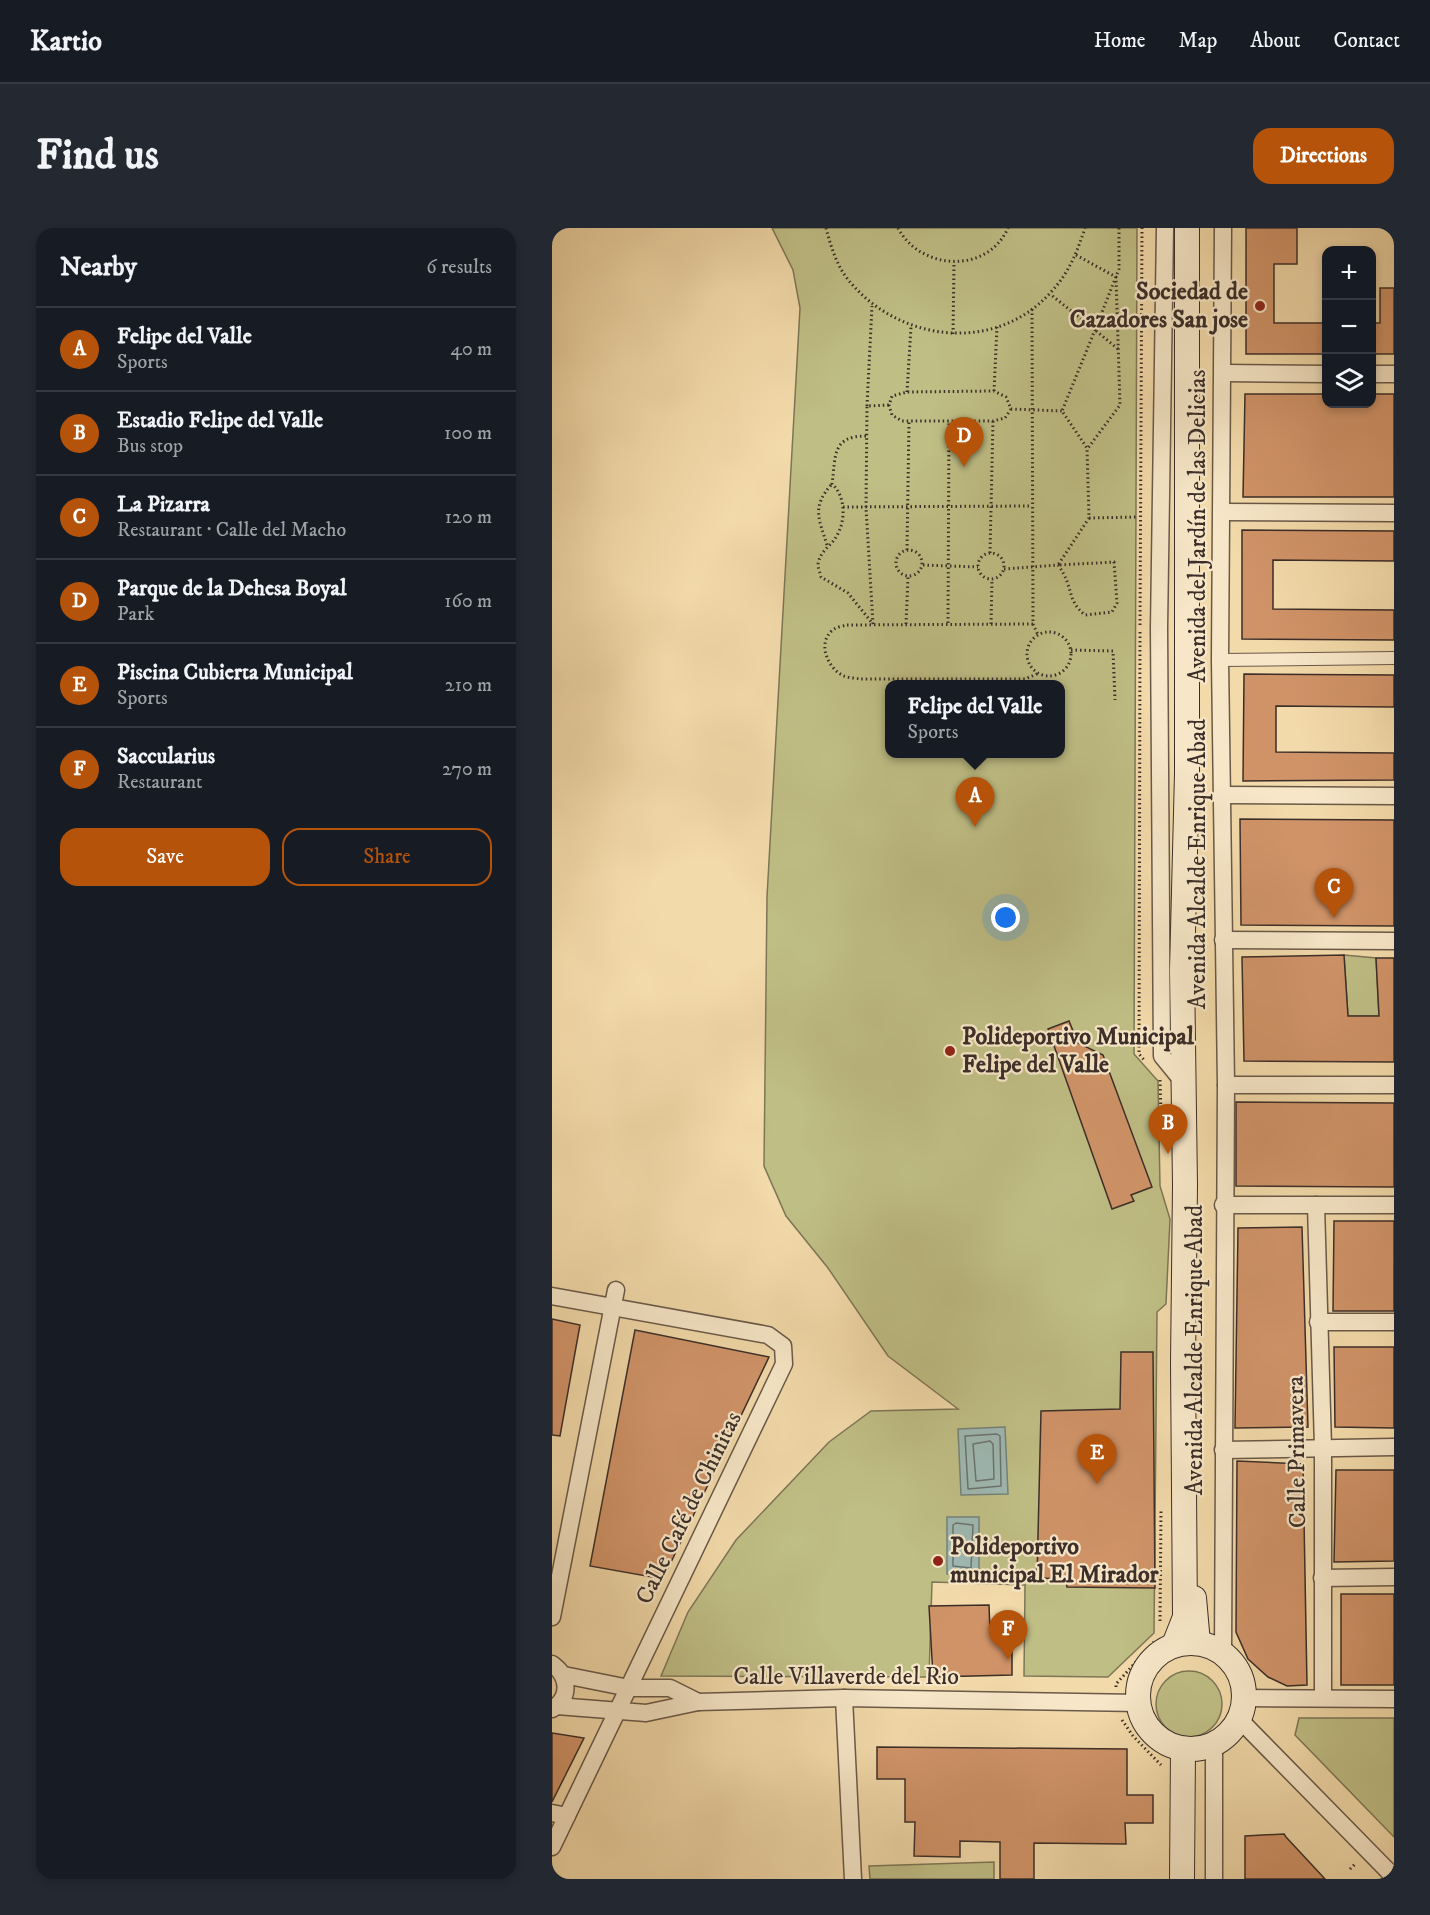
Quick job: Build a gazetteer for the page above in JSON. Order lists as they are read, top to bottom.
{
  "streets": {
    "main road": ["Avenida Alcalde Enrique Abad"],
    "street": [
      "Avenida del Jardín de las Delicias",
      "Calle Primavera",
      "Calle Café de Chinitas",
      "Calle Villaverde del Rio"
    ]
  },
  "crossings": [
    ["Avenida del Jardín de las Delicias", "Avenida Alcalde Enrique Abad"],
    ["Avenida del Jardín de las Delicias", "Calle Villaverde del Rio"],
    ["Avenida Alcalde Enrique Abad", "Calle Villaverde del Rio"],
    ["Calle Café de Chinitas", "Calle Villaverde del Rio"]
  ],
  "places": ["Sociedad de Cazadores San jose", "Polideportivo Municipal Felipe del Valle", "Polideportivo municipal El Mirador"],
  "page": {
    "header": "Kartio",
    "nav": [
      "Home",
      "Map",
      "About",
      "Contact"
    ],
    "buttons": [
      "Directions",
      ["Save", "Share"]
    ],
    "title": "Find us",
    "heading": ["Nearby", "6 results"],
    "map_buttons": ["+", "−"],
    "list": [
      {
        "mark": "A",
        "name": "Felipe del Valle",
        "note": "Sports",
        "value": "40 m"
      },
      {
        "mark": "B",
        "name": "Estadio Felipe del Valle",
        "note": "Bus stop",
        "value": "100 m"
      },
      {
        "mark": "C",
        "name": "La Pizarra",
        "note": "Restaurant · Calle del Macho",
        "value": "120 m"
      },
      {
        "mark": "D",
        "name": "Parque de la Dehesa Boyal",
        "note": "Park",
        "value": "160 m"
      },
      {
        "mark": "E",
        "name": "Piscina Cubierta Municipal",
        "note": "Sports",
        "value": "210 m"
      },
      {
        "mark": "F",
        "name": "Saccularius",
        "note": "Restaurant",
        "value": "270 m"
      }
    ],
    "pins": [
      "D",
      "A",
      "C",
      "B",
      "E",
      "F"
    ],
    "popup": ["Felipe del Valle", "Sports"]
  }
}
